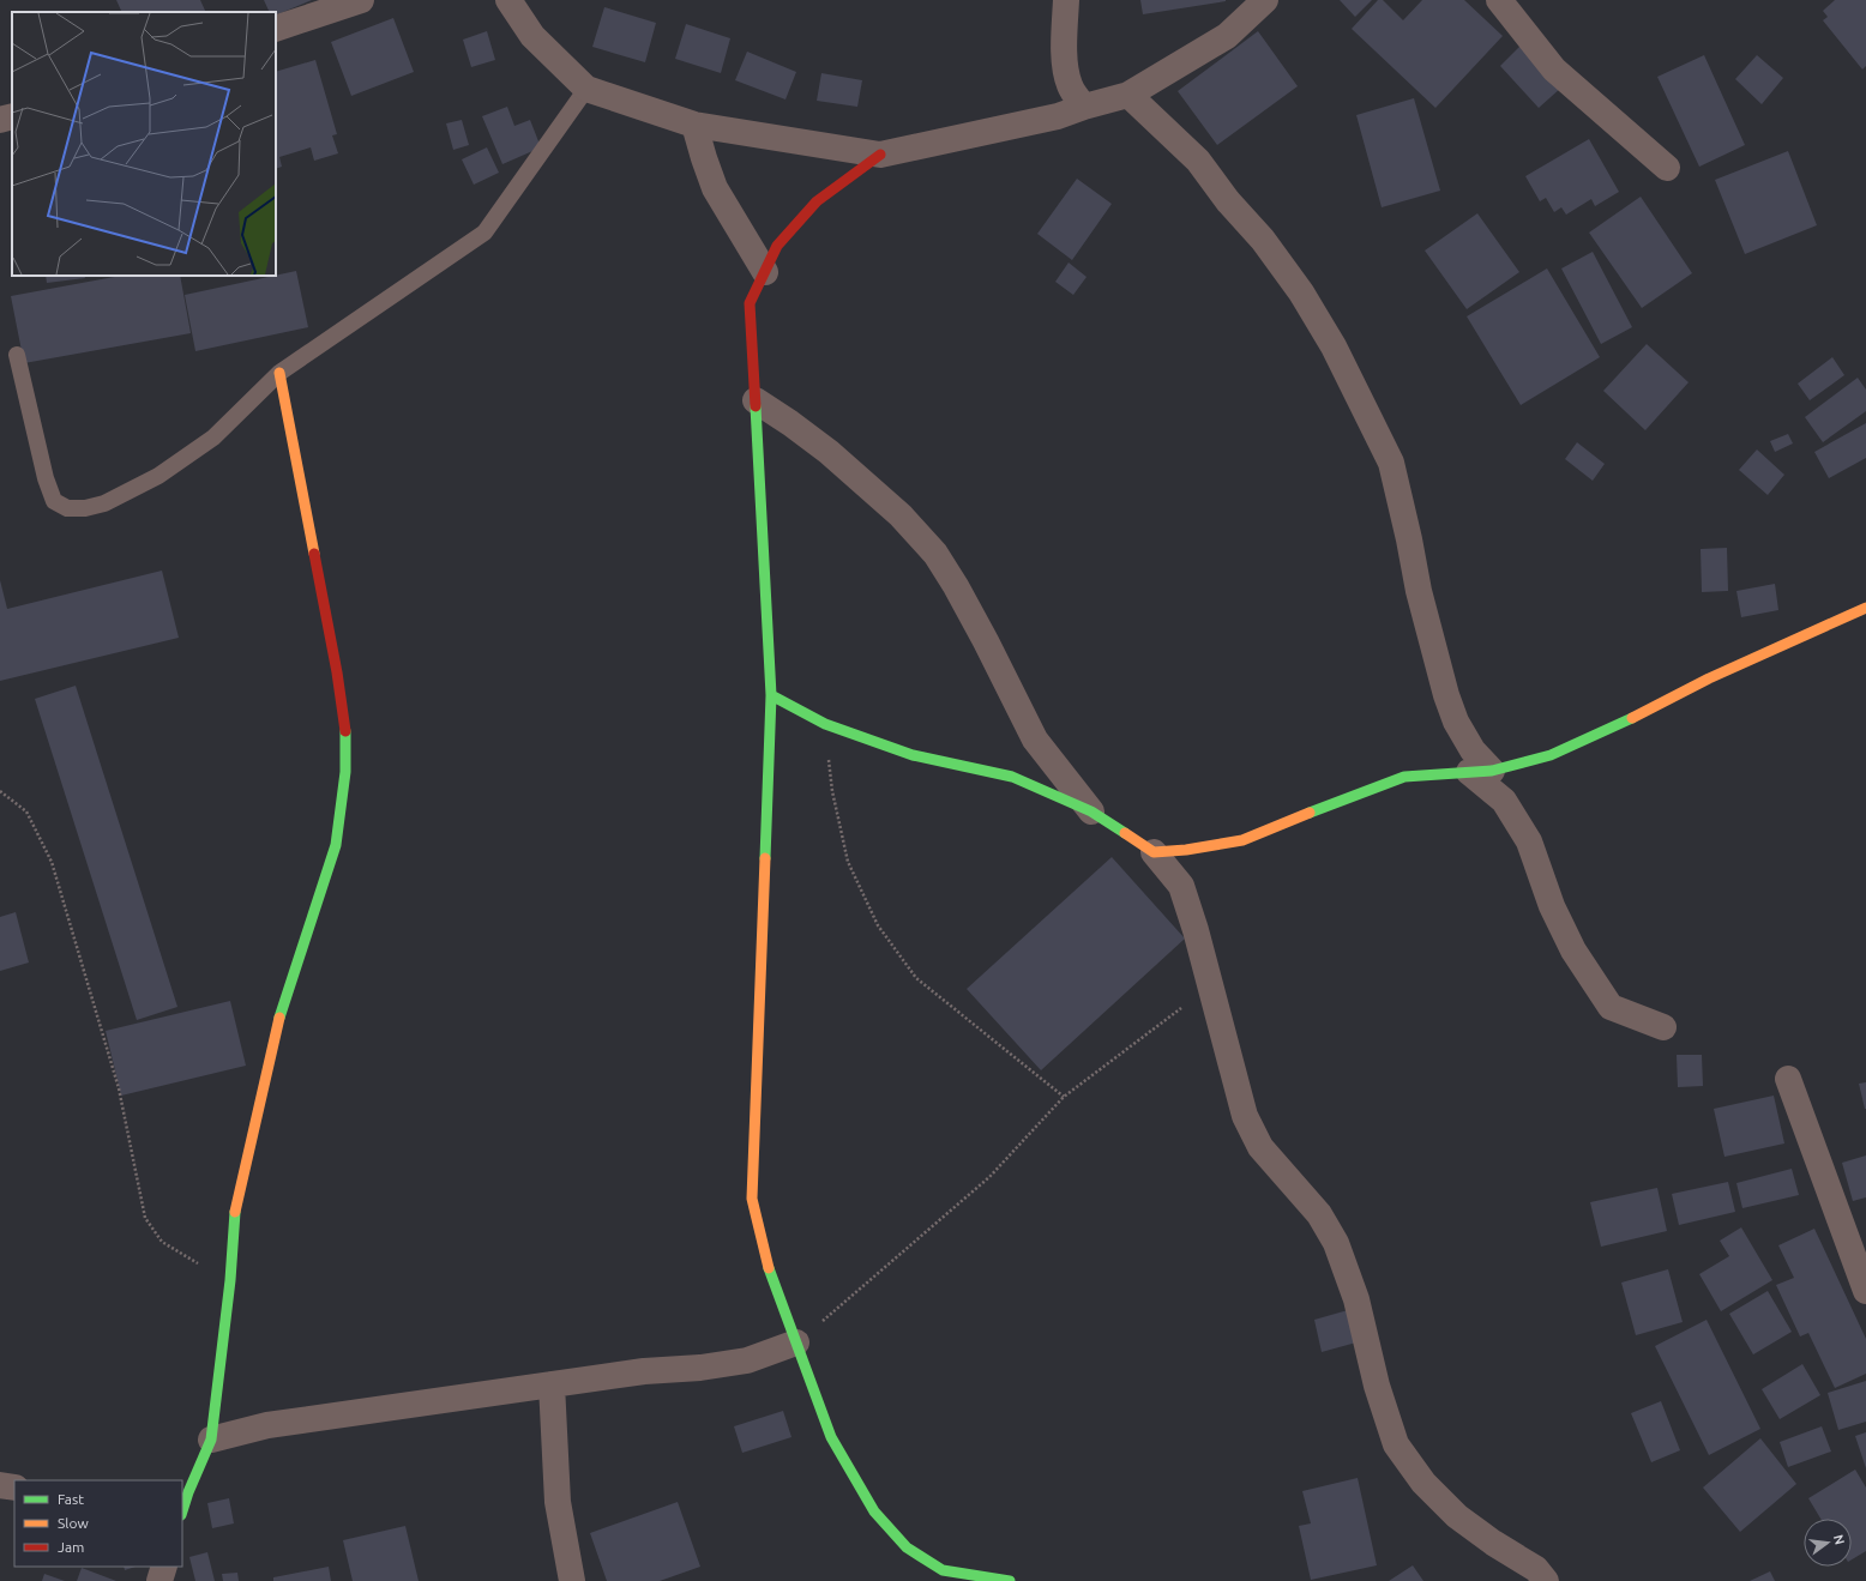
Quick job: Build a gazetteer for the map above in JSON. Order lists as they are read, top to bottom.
{
  "legend": ["Fast", "Slow", "Jam"],
  "north": "right"
}
